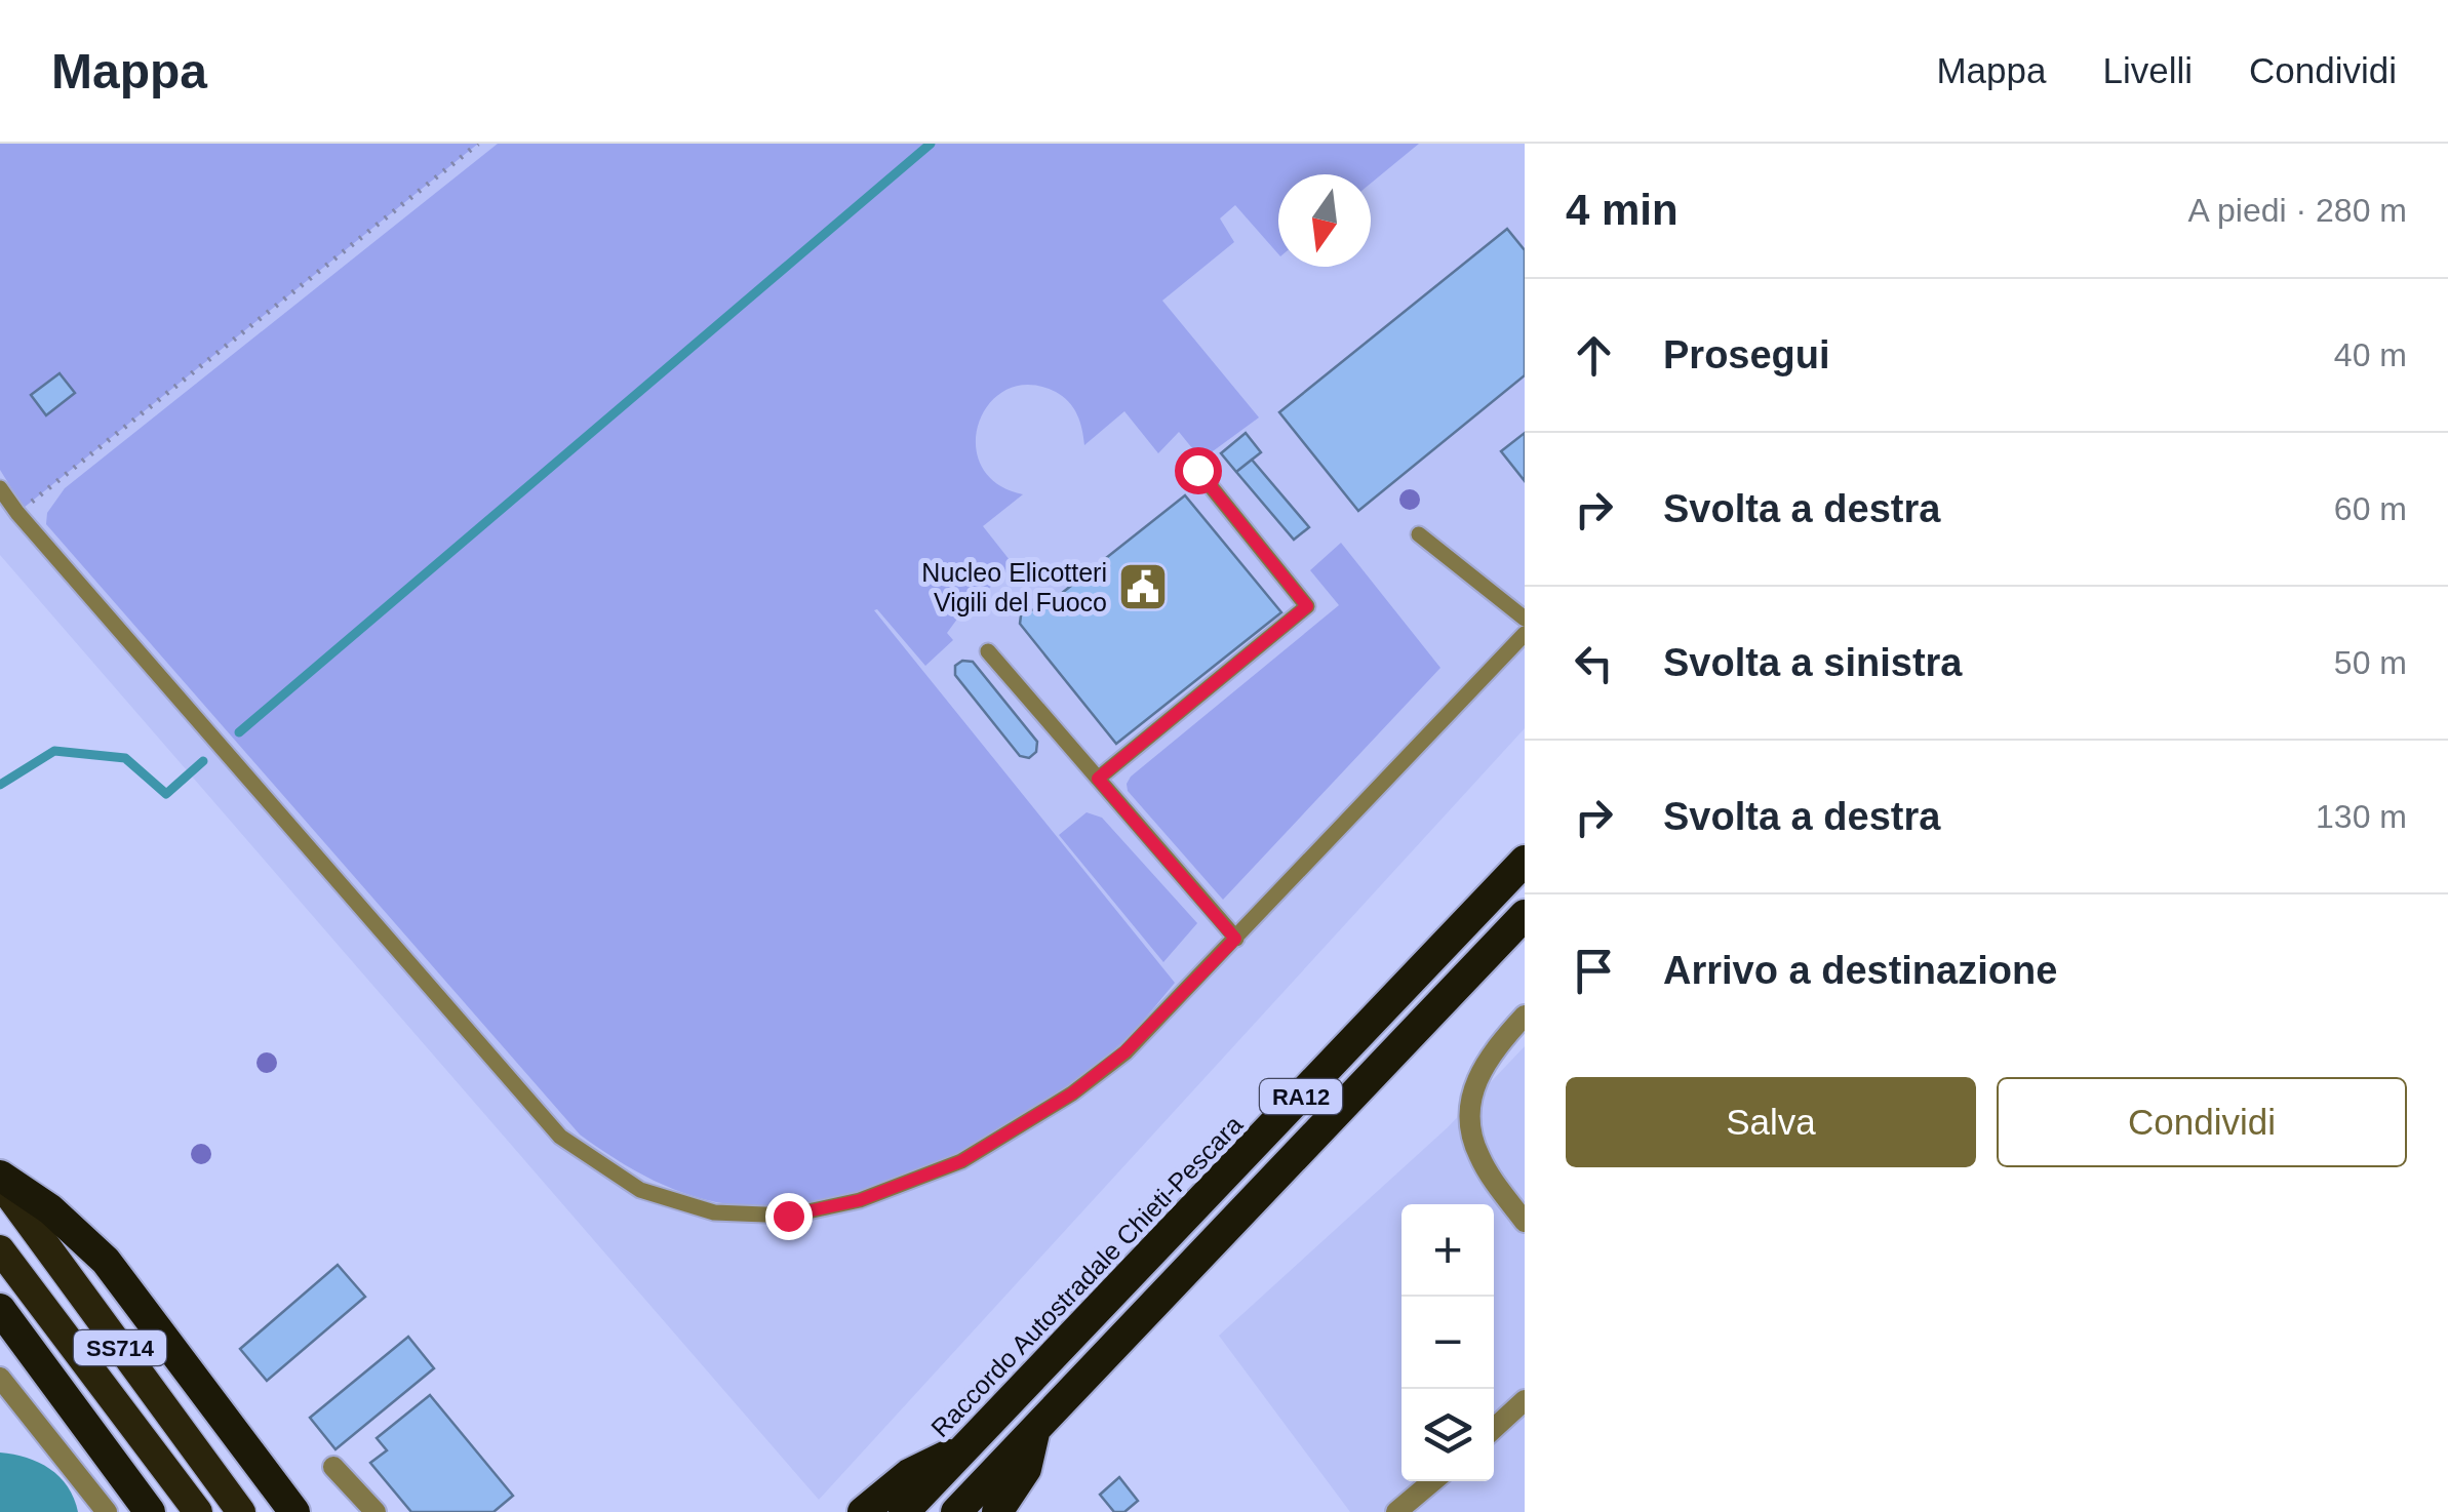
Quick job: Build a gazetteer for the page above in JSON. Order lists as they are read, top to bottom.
{
  "streets": {
    "highway": ["RA12", "Raccordo Autostradale Chieti-Pescara", "SS714"]
  },
  "places": {
    "public building": ["Nucleo Elicotteri Vigili del Fuoco"]
  },
  "north": "bottom",
  "page": {
    "header": "Mappa",
    "nav": ["Mappa", "Livelli", "Condividi"],
    "heading": ["4 min", "A piedi · 280 m"],
    "list": [
      ["Prosegui", "40 m"],
      ["Svolta a destra", "60 m"],
      ["Svolta a sinistra", "50 m"],
      ["Svolta a destra", "130 m"],
      "Arrivo a destinazione"
    ],
    "buttons": ["Salva", "Condividi"],
    "map_buttons": ["+", "−"]
  }
}
